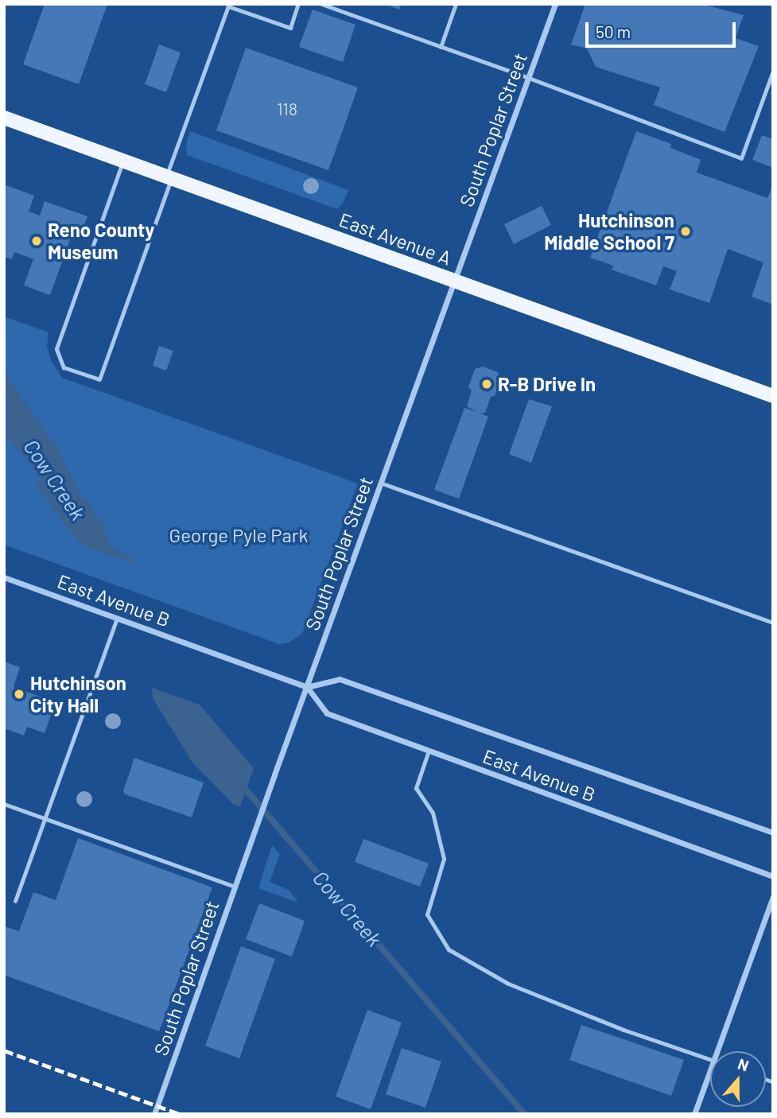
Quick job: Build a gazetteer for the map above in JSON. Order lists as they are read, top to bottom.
{
  "streets": {
    "main road": ["East Avenue A"],
    "street": ["South Poplar Street", "East Avenue B"]
  },
  "crossings": [
    ["South Poplar Street", "East Avenue A"],
    ["South Poplar Street", "East Avenue B"]
  ],
  "water": ["Cow Creek"],
  "parks": ["George Pyle Park"],
  "places": [
    "Hutchinson Middle School 7",
    "Reno County Museum",
    "R-B Drive In",
    "Hutchinson City Hall"
  ],
  "house_numbers": ["118"],
  "scale_bar": "50 m",
  "north": "top"
}
